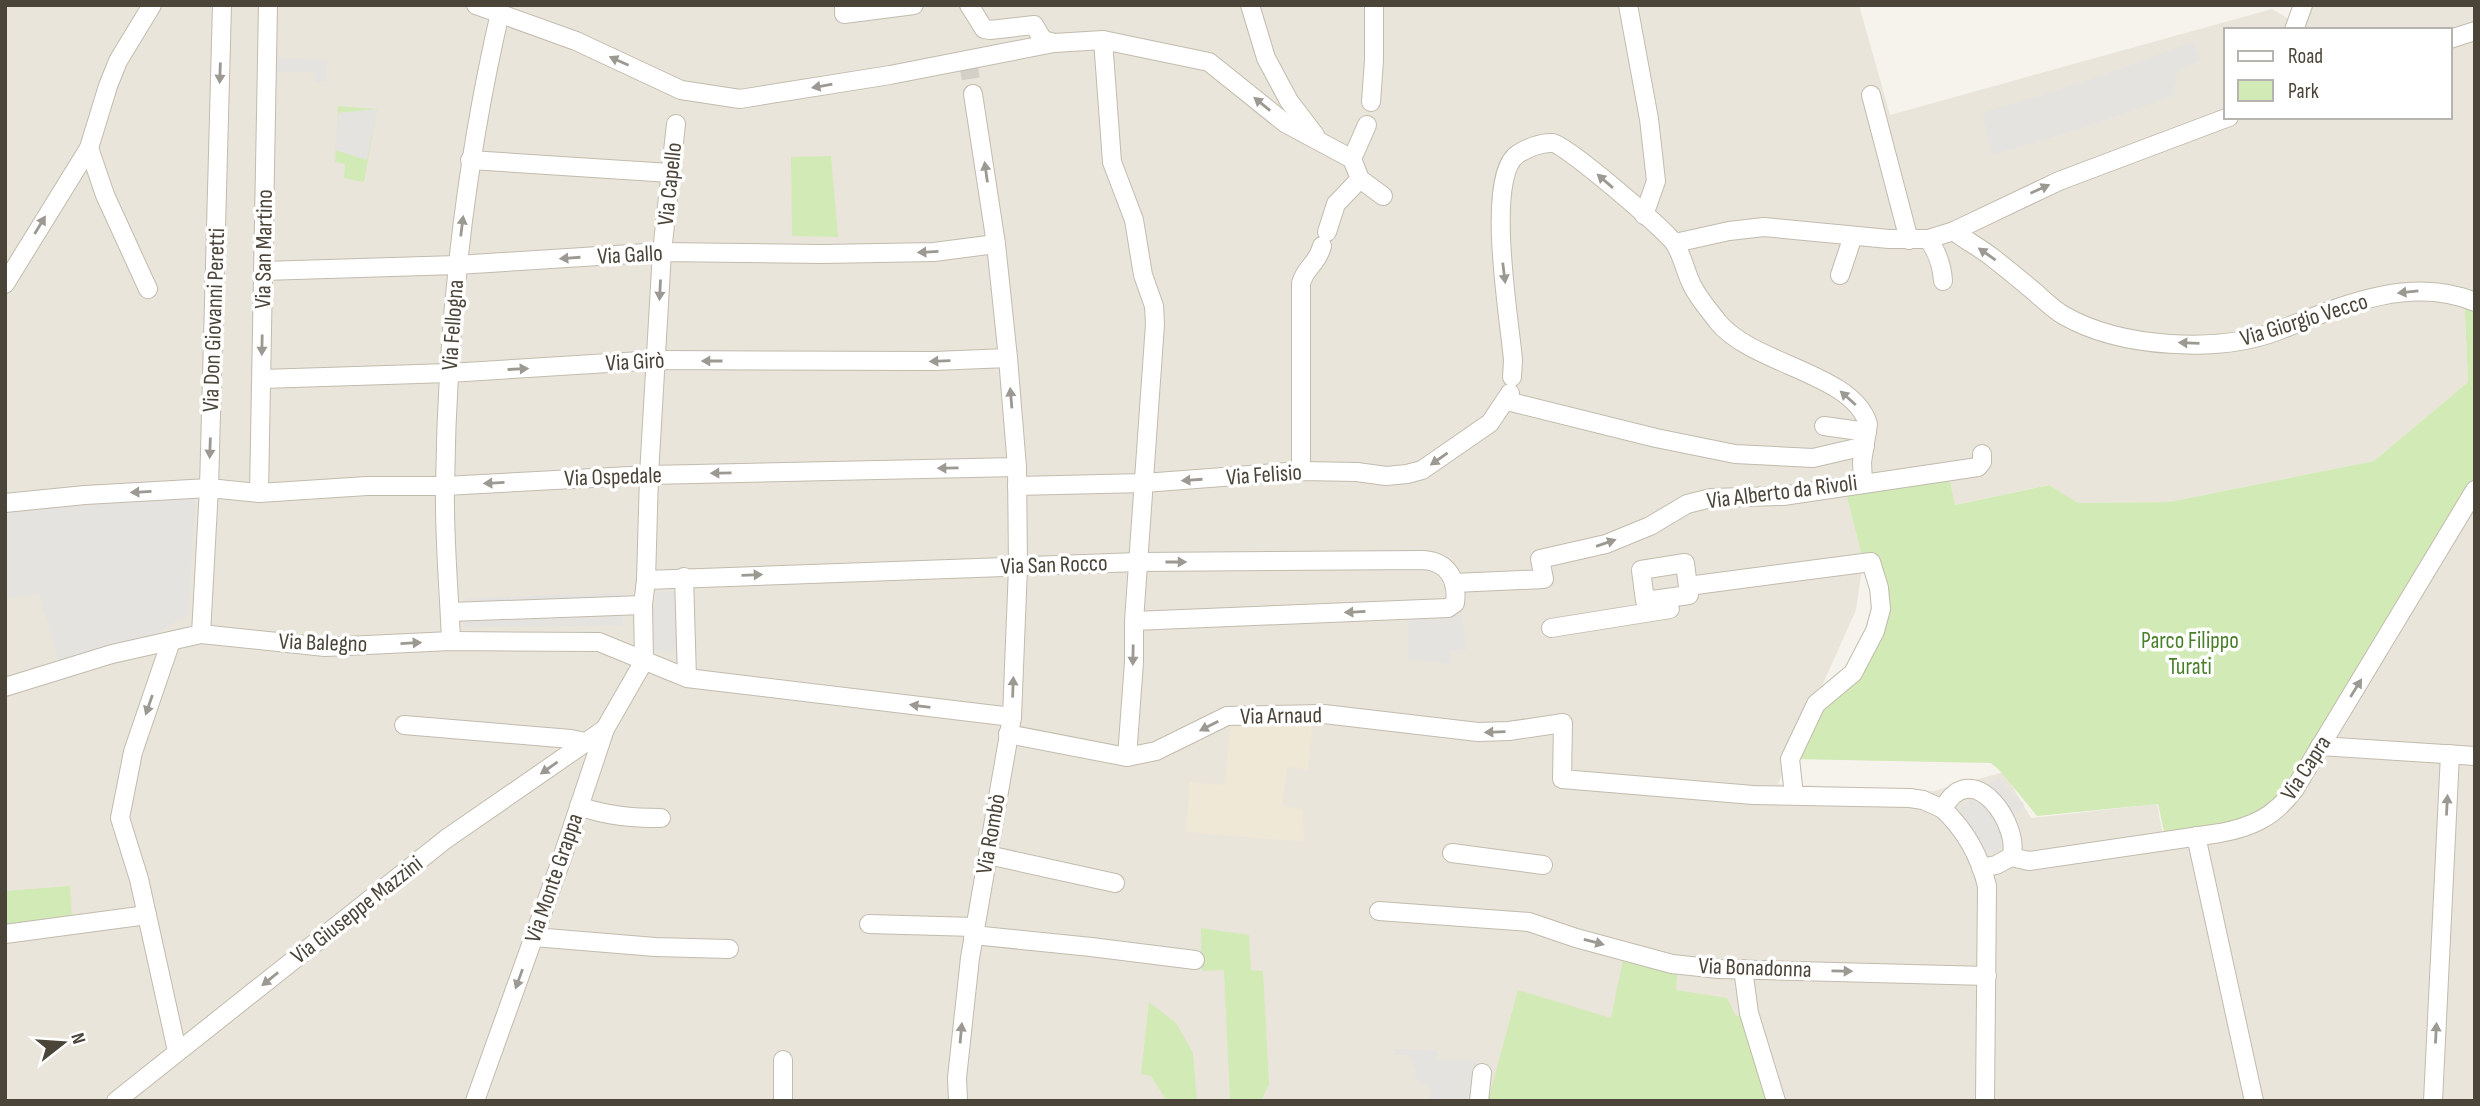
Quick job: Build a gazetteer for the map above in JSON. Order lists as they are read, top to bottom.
{
  "streets": {
    "street": [
      "Via Capello",
      "Via San Martino",
      "Via Gallo",
      "Via Don Giovanni Peretti",
      "Via Giorgio Vecco",
      "Via Fellogna",
      "Via Girò",
      "Via Felisio",
      "Via Ospedale",
      "Via Alberto da Rivoli",
      "Via San Rocco",
      "Via Balegno",
      "Via Arnaud",
      "Via Capra",
      "Via Rombò",
      "Via Monte Grappa",
      "Via Giuseppe Mazzini",
      "Via Bonadonna"
    ]
  },
  "crossings": [
    ["Via Capello", "Via Gallo"],
    ["Via Capello", "Via Girò"],
    ["Via Capello", "Via Ospedale"],
    ["Via Capello", "Via San Rocco"],
    ["Via Capello", "Via Balegno"],
    ["Via Capello", "Via Monte Grappa"],
    ["Via San Martino", "Via Gallo"],
    ["Via San Martino", "Via Girò"],
    ["Via San Martino", "Via Ospedale"],
    ["Via Gallo", "Via Fellogna"],
    ["Via Gallo", "Via Rombò"],
    ["Via Don Giovanni Peretti", "Via Ospedale"],
    ["Via Don Giovanni Peretti", "Via Balegno"],
    ["Via Fellogna", "Via Girò"],
    ["Via Fellogna", "Via Ospedale"],
    ["Via Fellogna", "Via Balegno"],
    ["Via Girò", "Via Rombò"],
    ["Via Felisio", "Via Rombò"],
    ["Via Ospedale", "Via Rombò"],
    ["Via Alberto da Rivoli", "Via San Rocco"],
    ["Via San Rocco", "Via Rombò"],
    ["Via Balegno", "Via Arnaud"],
    ["Via Balegno", "Via Monte Grappa"],
    ["Via Arnaud", "Via Rombò"],
    ["Via Monte Grappa", "Via Giuseppe Mazzini"]
  ],
  "one_way": [
    "Via Giorgio Vecco",
    "Via Ospedale",
    "Via Balegno",
    "Via Capra",
    "Via Monte Grappa",
    "Via Giuseppe Mazzini",
    "Via Bonadonna"
  ],
  "parks": ["Parco Filippo Turati"],
  "legend": ["Road", "Park"],
  "north": "right"
}
